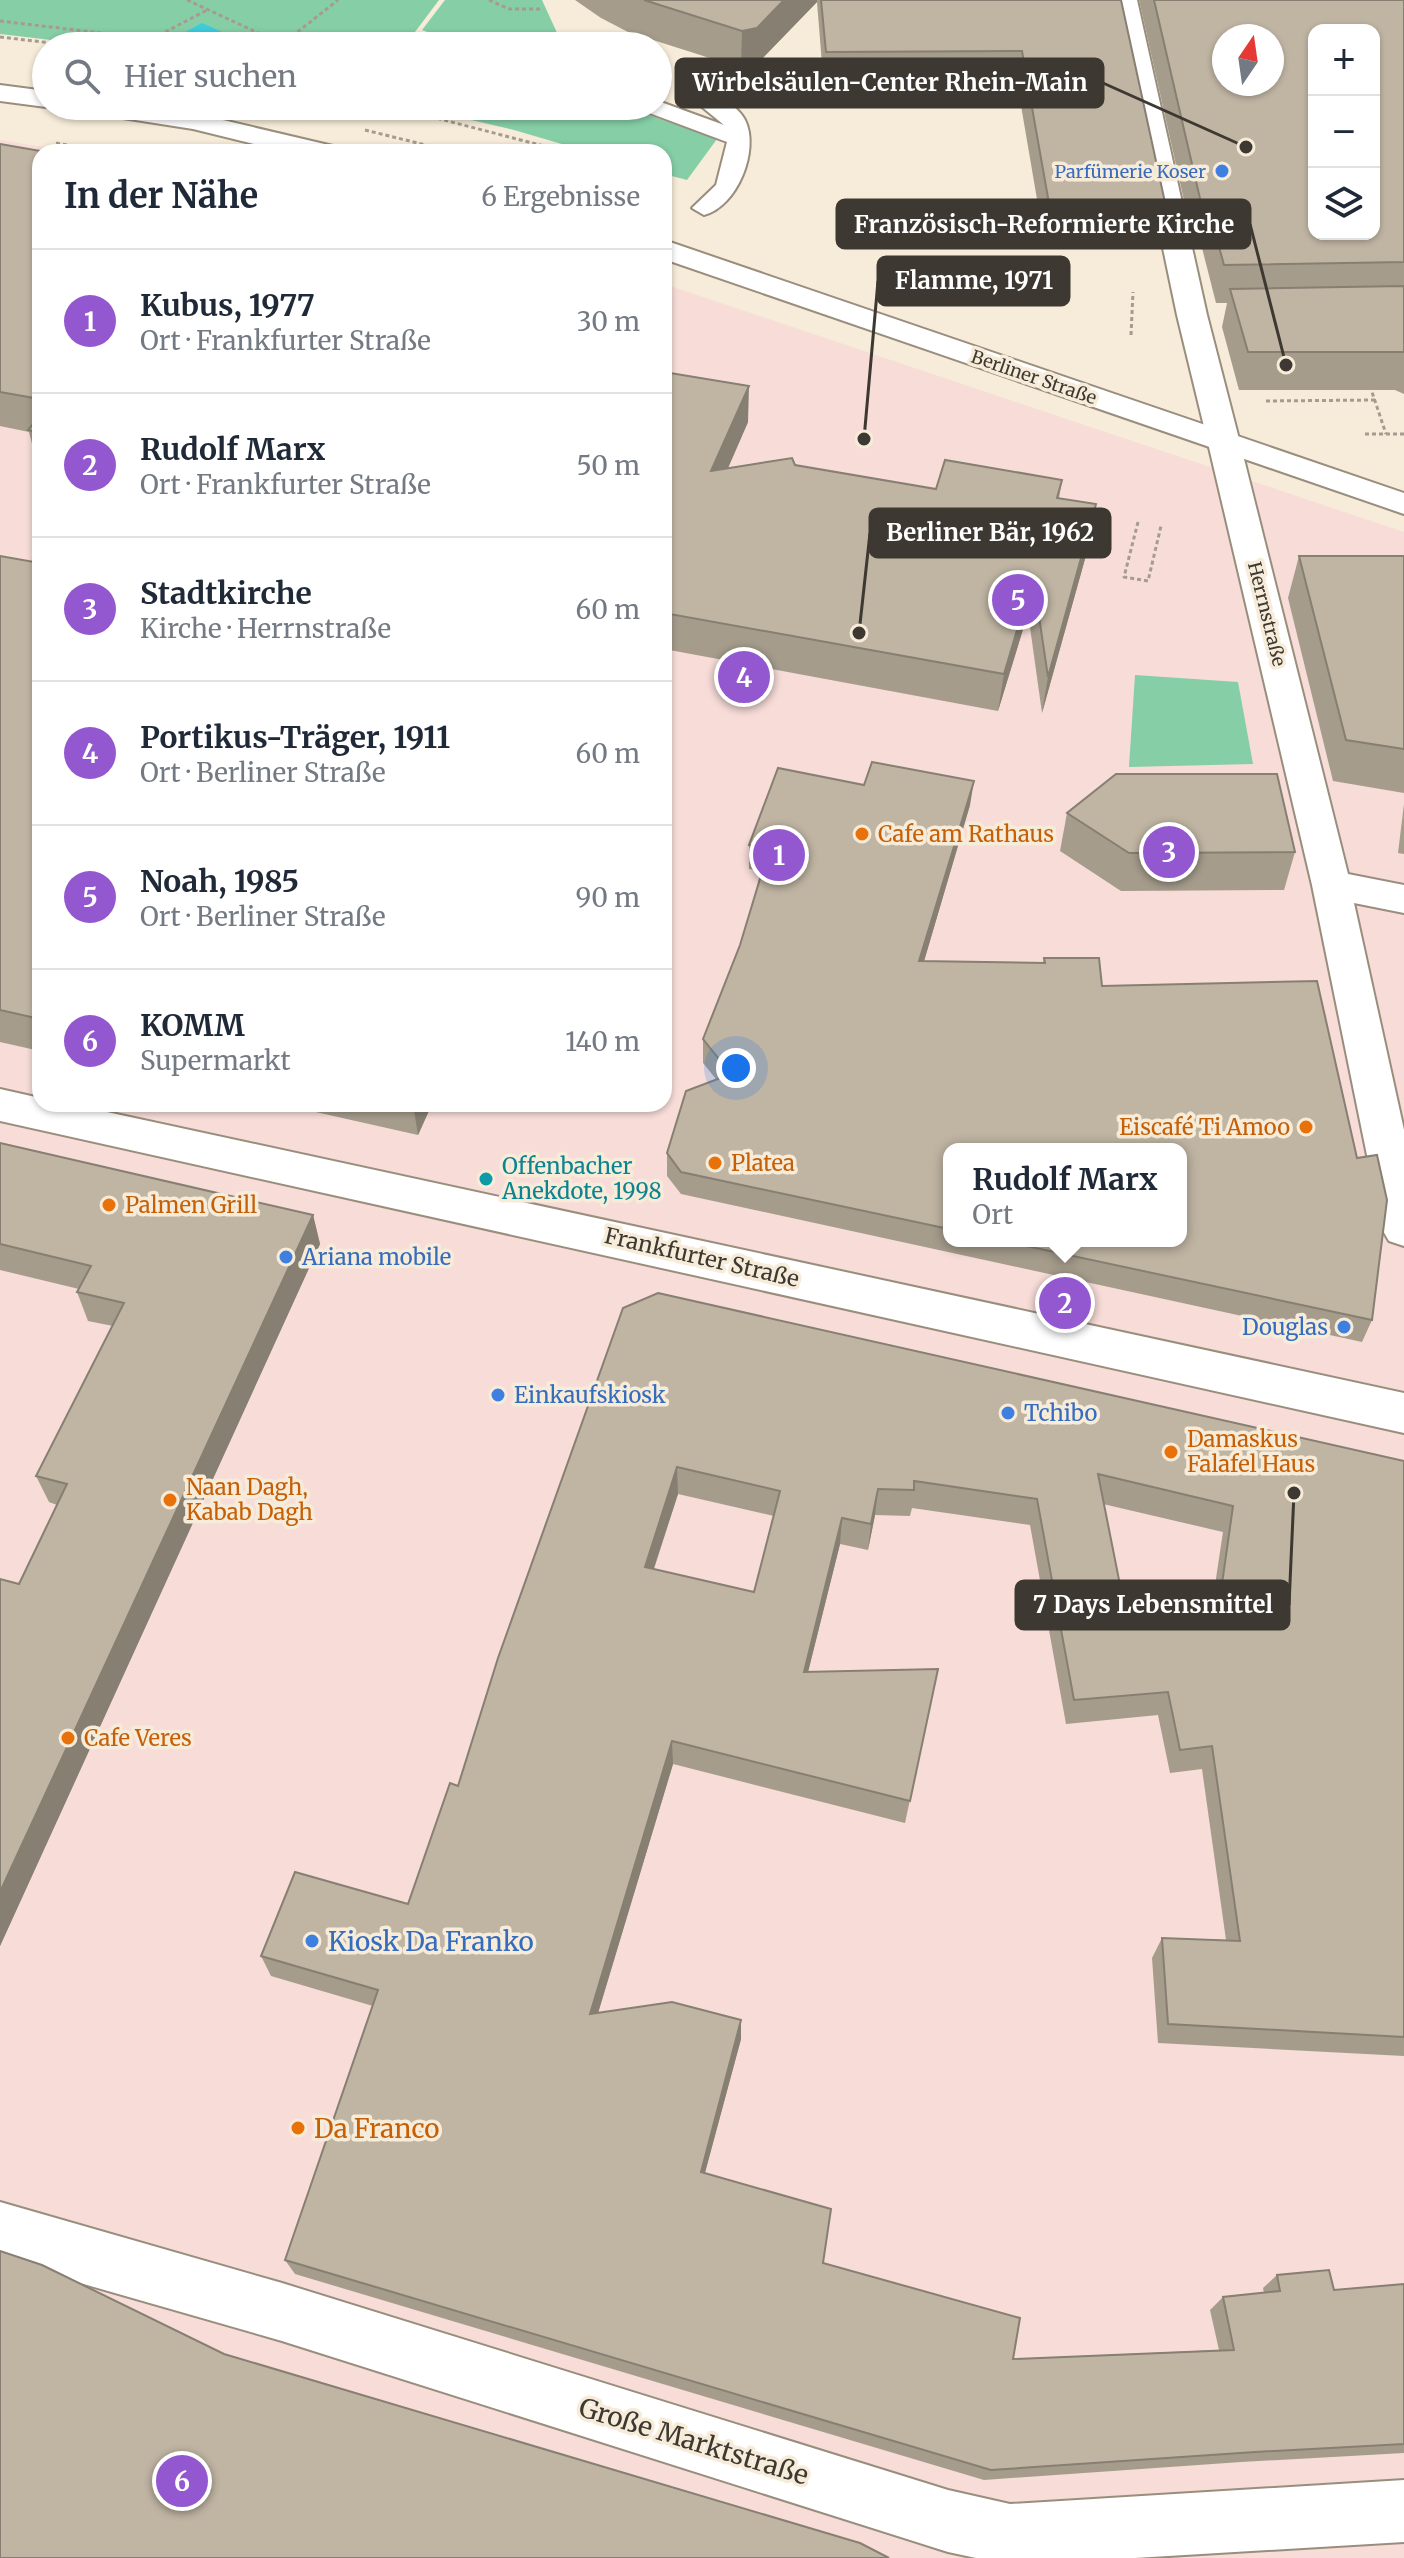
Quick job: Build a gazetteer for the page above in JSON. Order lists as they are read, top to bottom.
{
  "streets": {
    "street": [
      "Berliner Straße",
      "Herrnstraße",
      "Frankfurter Straße",
      "Große Marktstraße"
    ]
  },
  "crossings": [
    ["Berliner Straße", "Herrnstraße"]
  ],
  "places": [
    "Wirbelsäulen-Center Rhein-Main",
    "Parfümerie Koser",
    "Französisch-Reformierte Kirche",
    "Flamme, 1971",
    "Berliner Bär, 1962",
    "Cafe am Rathaus",
    "Eiscafé Ti Amoo",
    "Platea",
    "Offenbacher Anekdote, 1998",
    "Palmen Grill",
    "Ariana mobile",
    "Douglas",
    "Einkaufskiosk",
    "Tchibo",
    "Damaskus Falafel Haus",
    "7 Days Lebensmittel",
    "Naan Dagh, Kabab Dagh",
    "Cafe Veres",
    "Kiosk Da Franko",
    "Da Franco"
  ],
  "north": "top",
  "page": {
    "map_buttons": ["+", "−"],
    "search": "Hier suchen",
    "heading": ["In der Nähe", "6 Ergebnisse"],
    "list": [
      {
        "mark": "1",
        "name": "Kubus, 1977",
        "note": "Ort · Frankfurter Straße",
        "value": "30 m"
      },
      {
        "mark": "2",
        "name": "Rudolf Marx",
        "note": "Ort · Frankfurter Straße",
        "value": "50 m"
      },
      {
        "mark": "3",
        "name": "Stadtkirche",
        "note": "Kirche · Herrnstraße",
        "value": "60 m"
      },
      {
        "mark": "4",
        "name": "Portikus-Träger, 1911",
        "note": "Ort · Berliner Straße",
        "value": "60 m"
      },
      {
        "mark": "5",
        "name": "Noah, 1985",
        "note": "Ort · Berliner Straße",
        "value": "90 m"
      },
      {
        "mark": "6",
        "name": "KOMM",
        "note": "Supermarkt",
        "value": "140 m"
      }
    ],
    "pins": [
      "5",
      "4",
      "3",
      "1",
      "2",
      "6"
    ],
    "popup": ["Rudolf Marx", "Ort"]
  }
}
